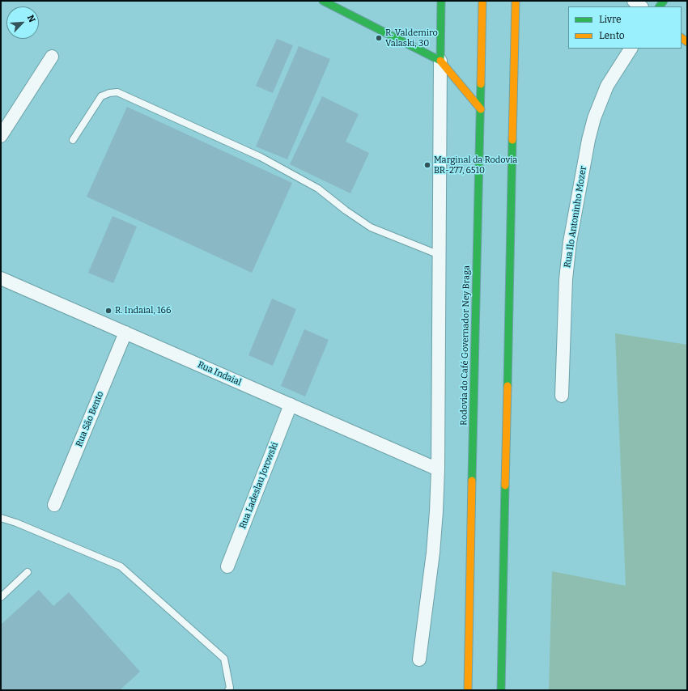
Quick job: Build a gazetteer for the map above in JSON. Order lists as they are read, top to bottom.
{
  "streets": {
    "main road": ["Rodovia do Café Governador Ney Braga"],
    "street": [
      "Rua Ilo Antoninho Mozer",
      "Rua Indaial",
      "Rua São Bento",
      "Rua Ladeslau Jorowski"
    ]
  },
  "crossings": [
    ["Rua Indaial", "Rua São Bento"],
    ["Rua Indaial", "Rua Ladeslau Jorowski"]
  ],
  "places": ["R. Valdemiro Valaski, 30", "Marginal da Rodovia BR-277, 6510", "R. Indaial, 166"],
  "legend": ["Livre", "Lento"],
  "north": "top right"
}
